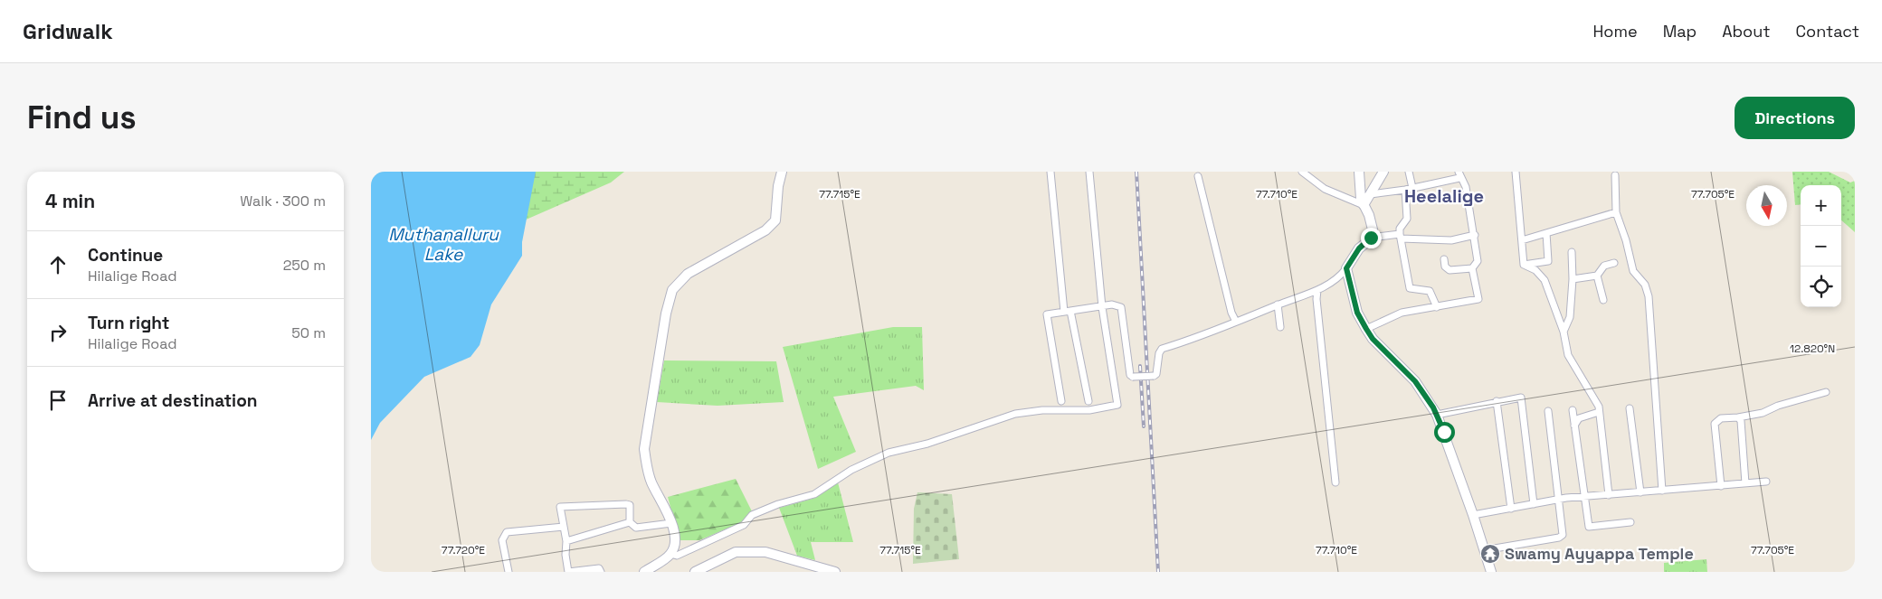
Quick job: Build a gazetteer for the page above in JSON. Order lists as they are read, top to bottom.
{
  "districts": ["Heelalige"],
  "water": ["Muthanalluru Lake"],
  "places": {
    "temple": ["Swamy Ayyappa Temple"]
  },
  "north": "bottom",
  "page": {
    "header": "Gridwalk",
    "nav": [
      "Home",
      "Map",
      "About",
      "Contact"
    ],
    "buttons": "Directions",
    "title": "Find us",
    "heading": ["4 min", "Walk · 300 m"],
    "map_buttons": ["+", "−"],
    "list": [
      ["Continue", "Hilalige Road", "250 m"],
      ["Turn right", "Hilalige Road", "50 m"],
      "Arrive at destination"
    ]
  },
  "coordinates": [
    "77.715°E",
    "77.710°E",
    "77.705°E",
    "12.820°N",
    "77.720°E"
  ]
}
